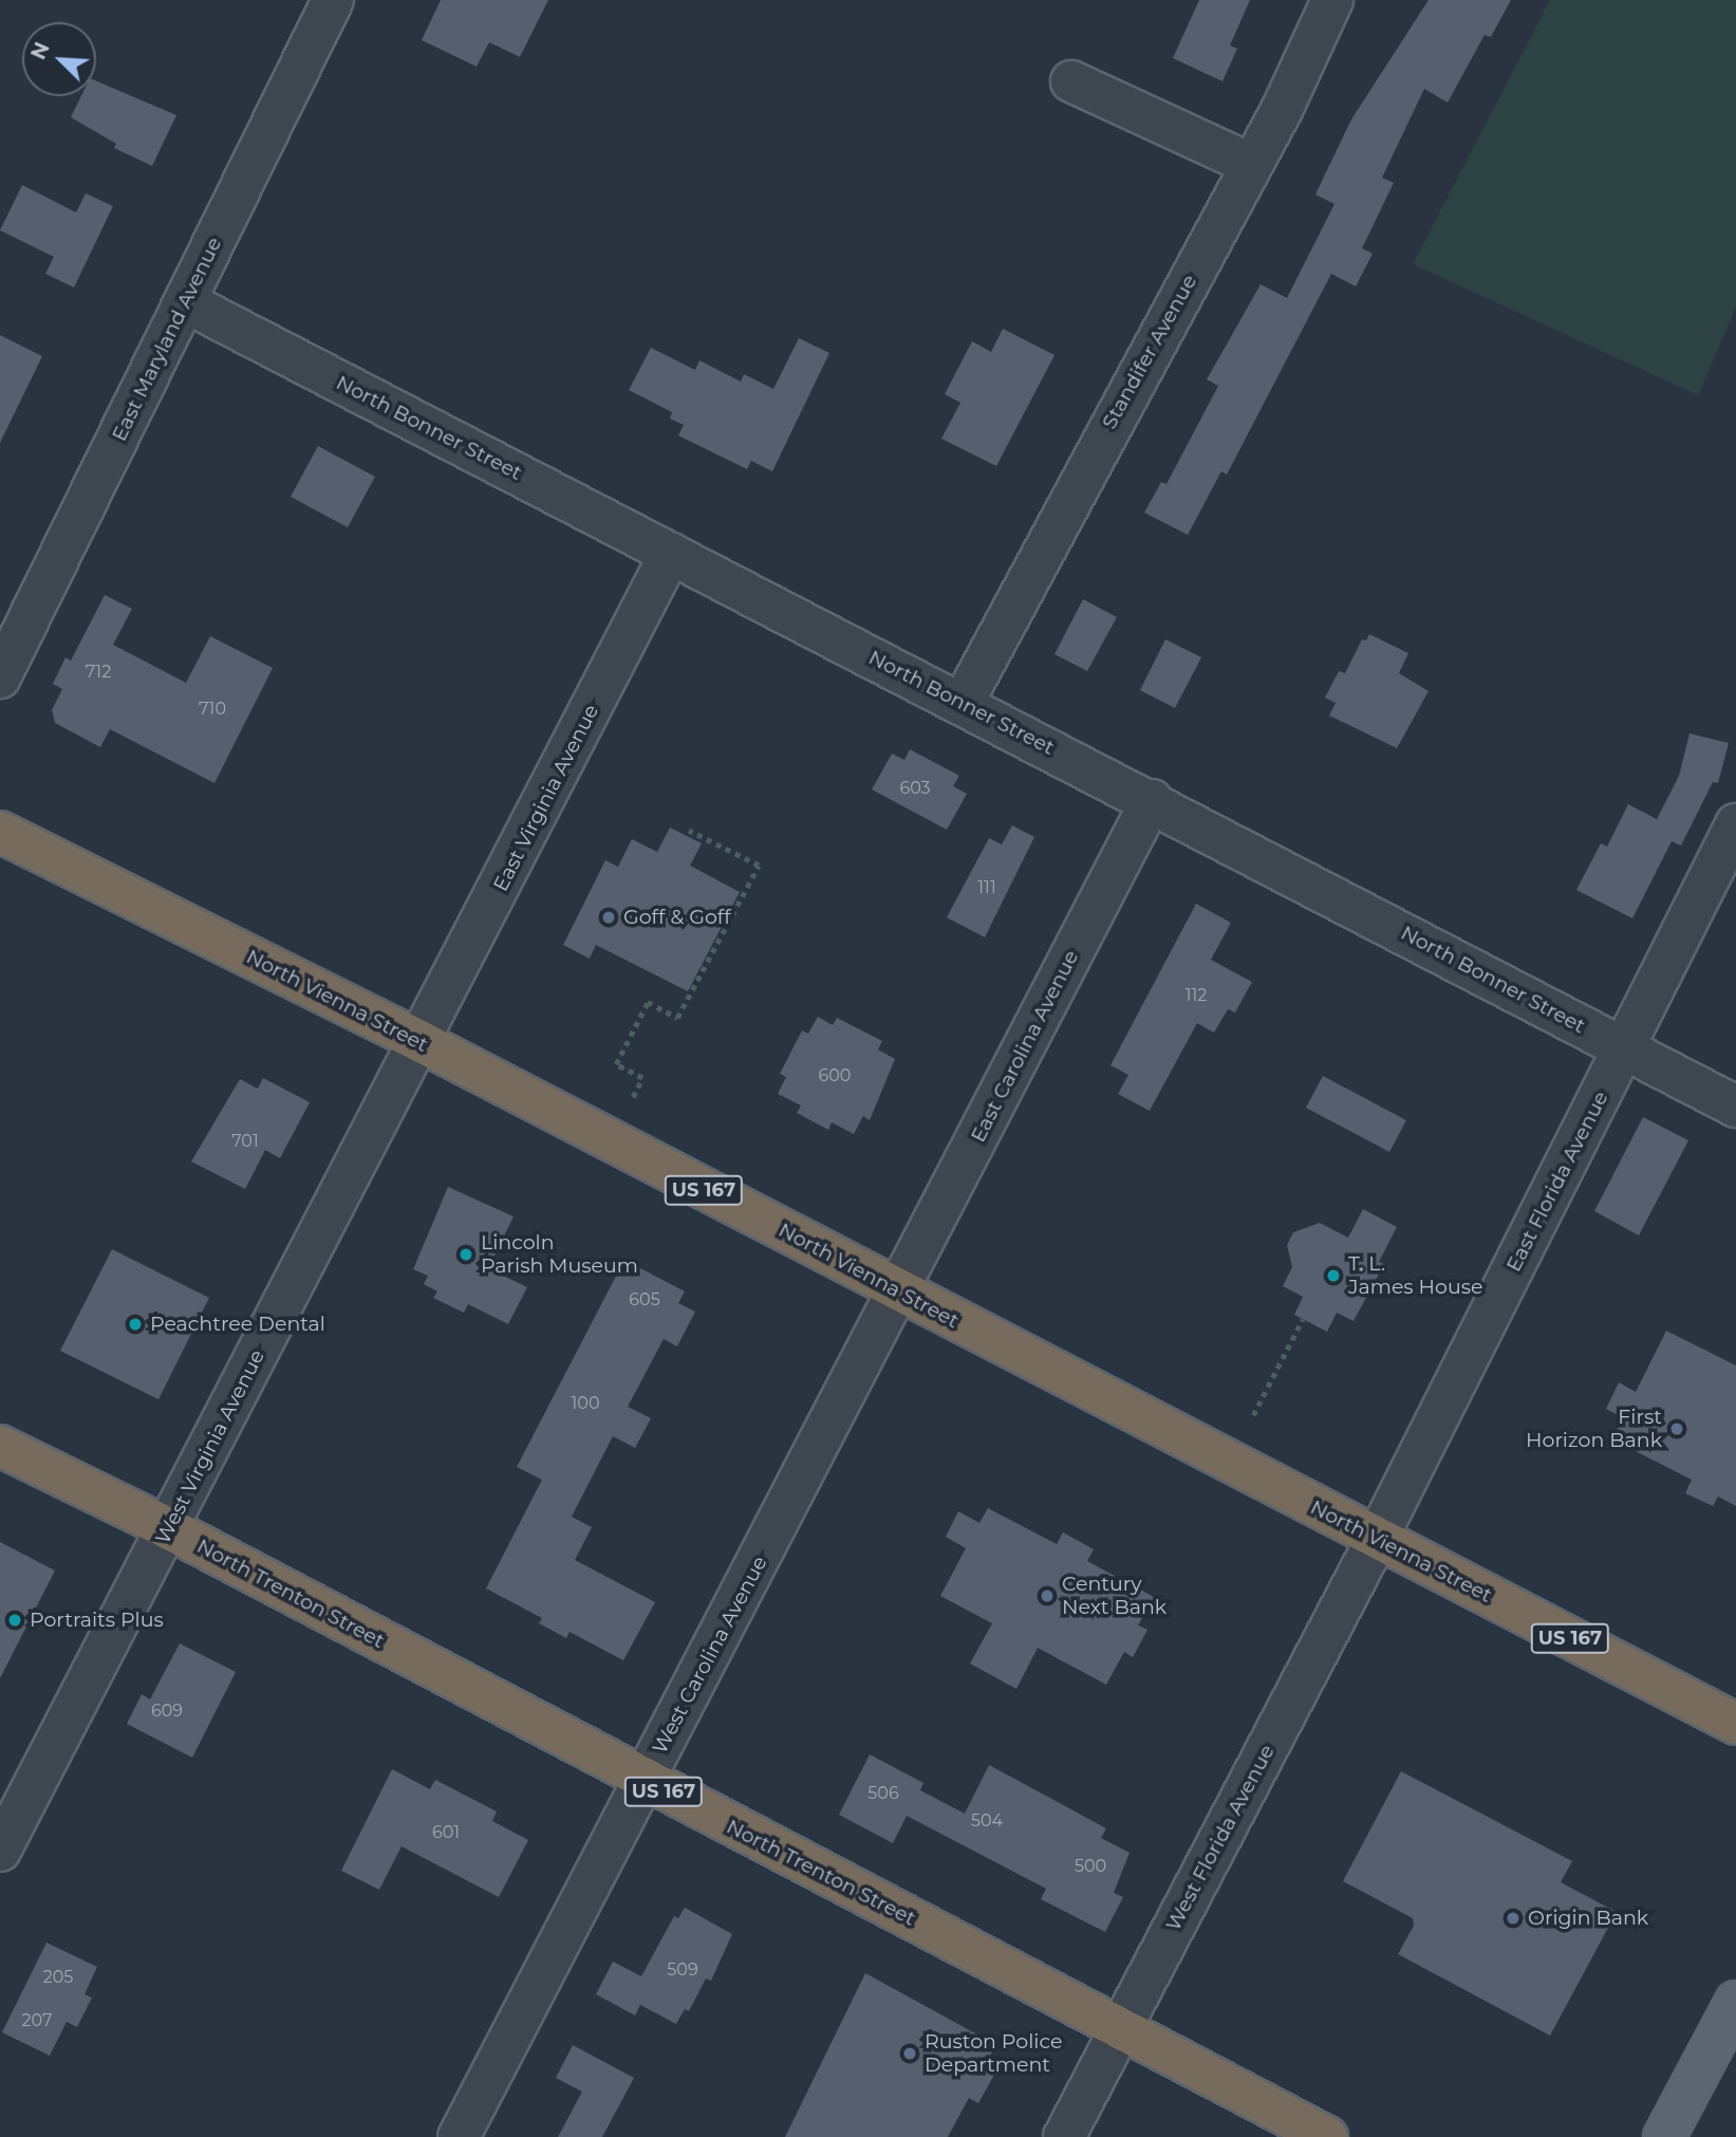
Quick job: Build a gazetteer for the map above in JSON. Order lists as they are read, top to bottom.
{
  "streets": {
    "highway": ["North Vienna Street", "US 167", "North Trenton Street"],
    "street": [
      "East Maryland Avenue",
      "Standifer Avenue",
      "North Bonner Street",
      "East Virginia Avenue",
      "East Carolina Avenue",
      "East Florida Avenue",
      "West Virginia Avenue",
      "West Carolina Avenue",
      "West Florida Avenue"
    ]
  },
  "crossings": [
    ["East Maryland Avenue", "North Bonner Street"],
    ["Standifer Avenue", "North Bonner Street"],
    ["North Bonner Street", "East Virginia Avenue"],
    ["North Bonner Street", "East Carolina Avenue"],
    ["North Bonner Street", "East Florida Avenue"],
    ["East Virginia Avenue", "North Vienna Street"],
    ["East Virginia Avenue", "West Virginia Avenue"],
    ["North Vienna Street", "East Carolina Avenue"],
    ["North Vienna Street", "East Florida Avenue"],
    ["North Vienna Street", "West Virginia Avenue"],
    ["North Vienna Street", "West Carolina Avenue"],
    ["North Vienna Street", "West Florida Avenue"],
    ["East Carolina Avenue", "West Carolina Avenue"],
    ["East Florida Avenue", "West Florida Avenue"],
    ["West Virginia Avenue", "North Trenton Street"],
    ["North Trenton Street", "West Carolina Avenue"],
    ["North Trenton Street", "West Florida Avenue"]
  ],
  "places": [
    "Goff & Goff",
    "Lincoln Parish Museum",
    "T. L. James House",
    "Peachtree Dental",
    "First Horizon Bank",
    "Century Next Bank",
    "Portraits Plus",
    "Origin Bank",
    "Ruston Police Department"
  ],
  "house_numbers": [
    "712",
    "710",
    "603",
    "111",
    "112",
    "600",
    "701",
    "605",
    "100",
    "609",
    "506",
    "504",
    "601",
    "500",
    "509",
    "205",
    "207"
  ],
  "north": "top left"
}
